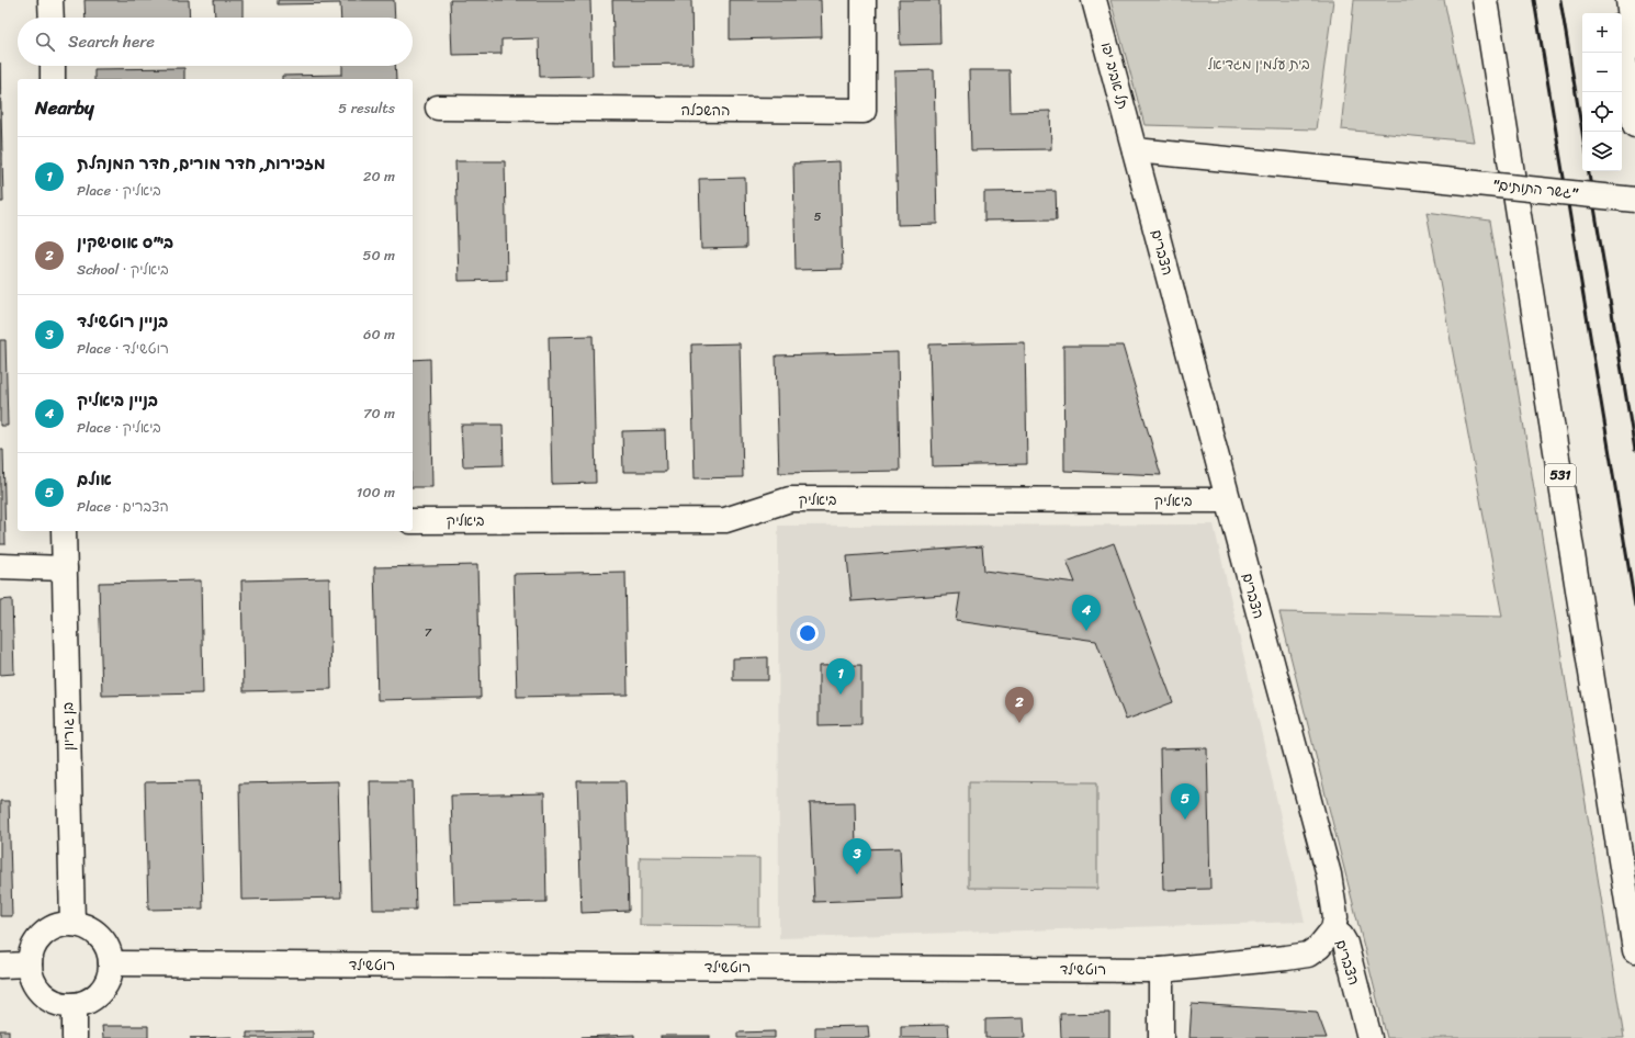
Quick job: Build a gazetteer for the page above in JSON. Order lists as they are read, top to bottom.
{
  "streets": {
    "main road": [
      "תל אביב יפו",
      "ההשכלה",
      "\"גשר התותים\"",
      "הצברים",
      "531",
      "ביאליק",
      "בן גוריון",
      "רוטשילד"
    ]
  },
  "crossings": [
    ["תל אביב יפו", "\"גשר התותים\""],
    ["תל אביב יפו", "הצברים"],
    ["\"גשר התותים\"", "הצברים"],
    ["הצברים", "ביאליק"],
    ["הצברים", "רוטשילד"],
    ["בן גוריון", "רוטשילד"]
  ],
  "parks": ["בית עלמין מגדיאל"],
  "house_numbers": ["5", "7"],
  "page": {
    "map_buttons": ["+", "−"],
    "search": "Search here",
    "heading": ["Nearby", "5 results"],
    "list": [
      {
        "mark": "1",
        "name": "מזכירות, חדר מורים, חדר המנהלת",
        "note": "Place · ביאליק",
        "value": "20 m"
      },
      {
        "mark": "2",
        "name": "בי\"ס אוסישקין",
        "note": "School · ביאליק",
        "value": "50 m"
      },
      {
        "mark": "3",
        "name": "בניין רוטשילד",
        "note": "Place · רוטשילד",
        "value": "60 m"
      },
      {
        "mark": "4",
        "name": "בניין ביאליק",
        "note": "Place · ביאליק",
        "value": "70 m"
      },
      {
        "mark": "5",
        "name": "אולם",
        "note": "Place · הצברים",
        "value": "100 m"
      }
    ],
    "pins": [
      "4",
      "1",
      "2",
      "5",
      "3"
    ]
  }
}
